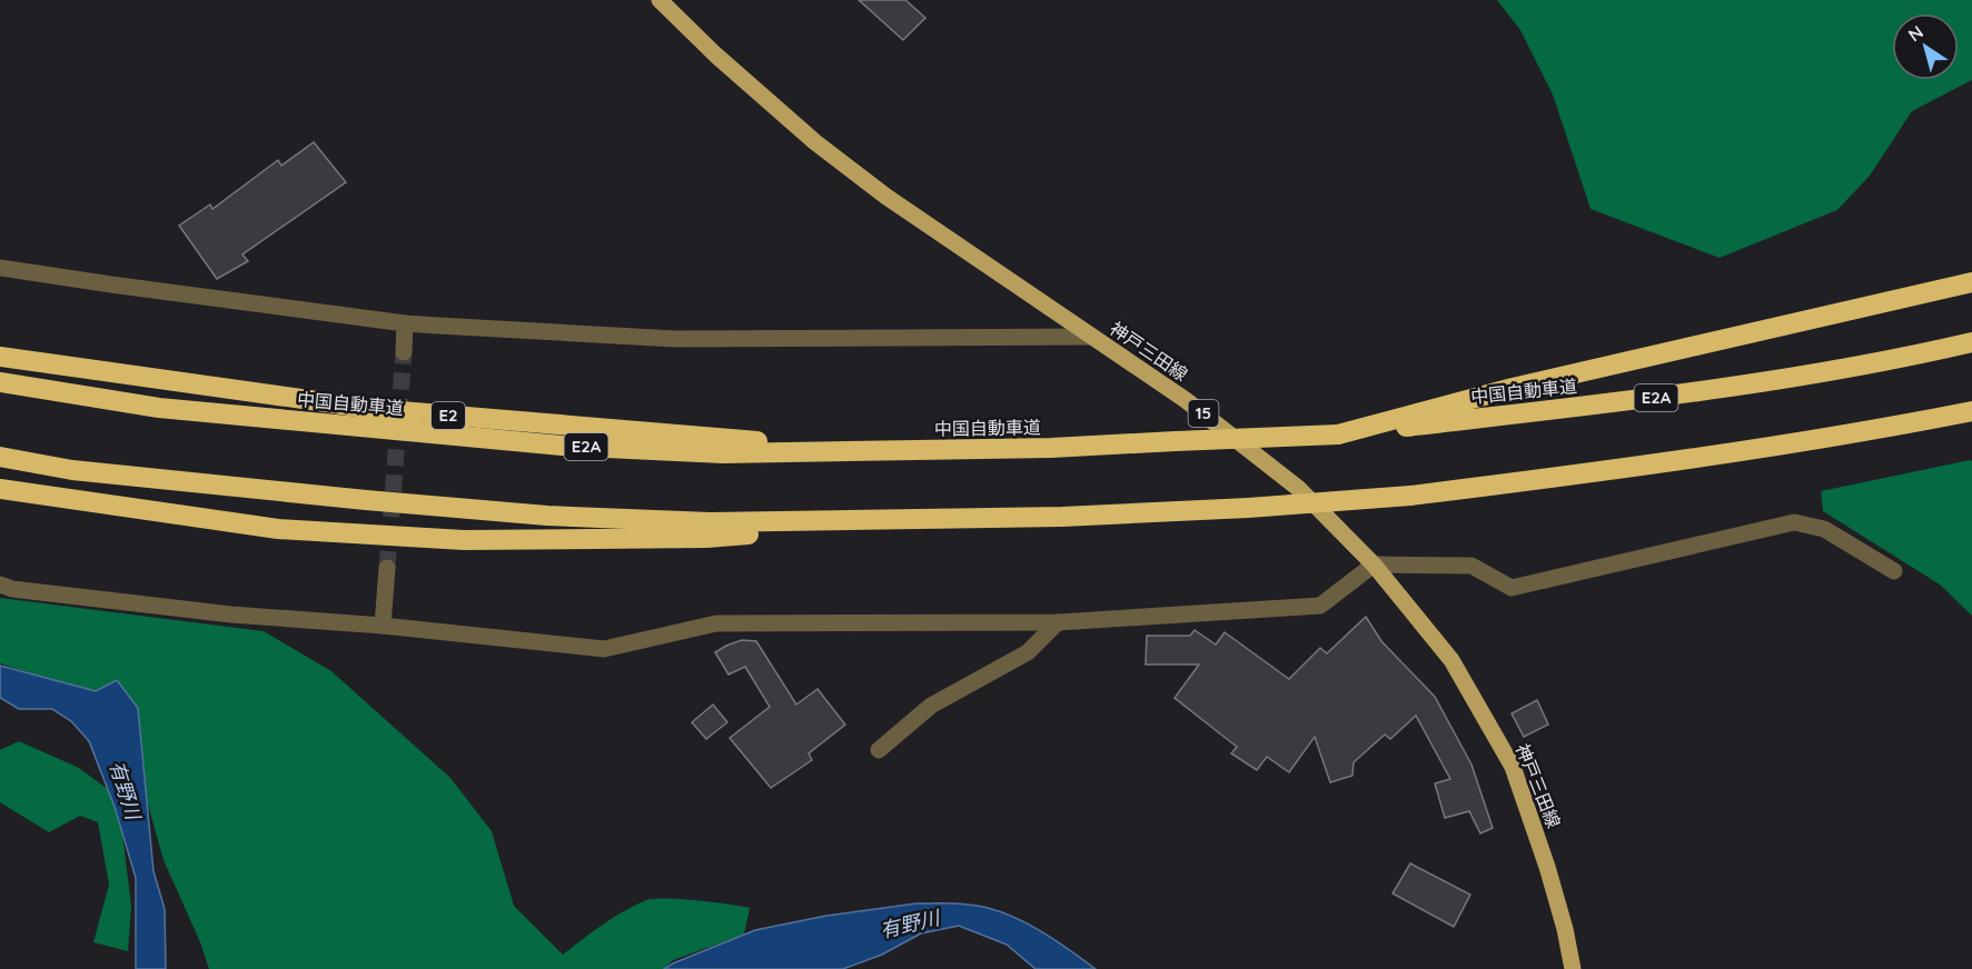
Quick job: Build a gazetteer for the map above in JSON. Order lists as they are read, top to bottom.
{
  "streets": {
    "highway": ["中国自動車道", "E2A", "E2"],
    "main road": ["神戸三田線", "15"]
  },
  "crossings": [
    ["中国自動車道", "E2"]
  ],
  "water": ["有野川"],
  "north": "top left"
}
